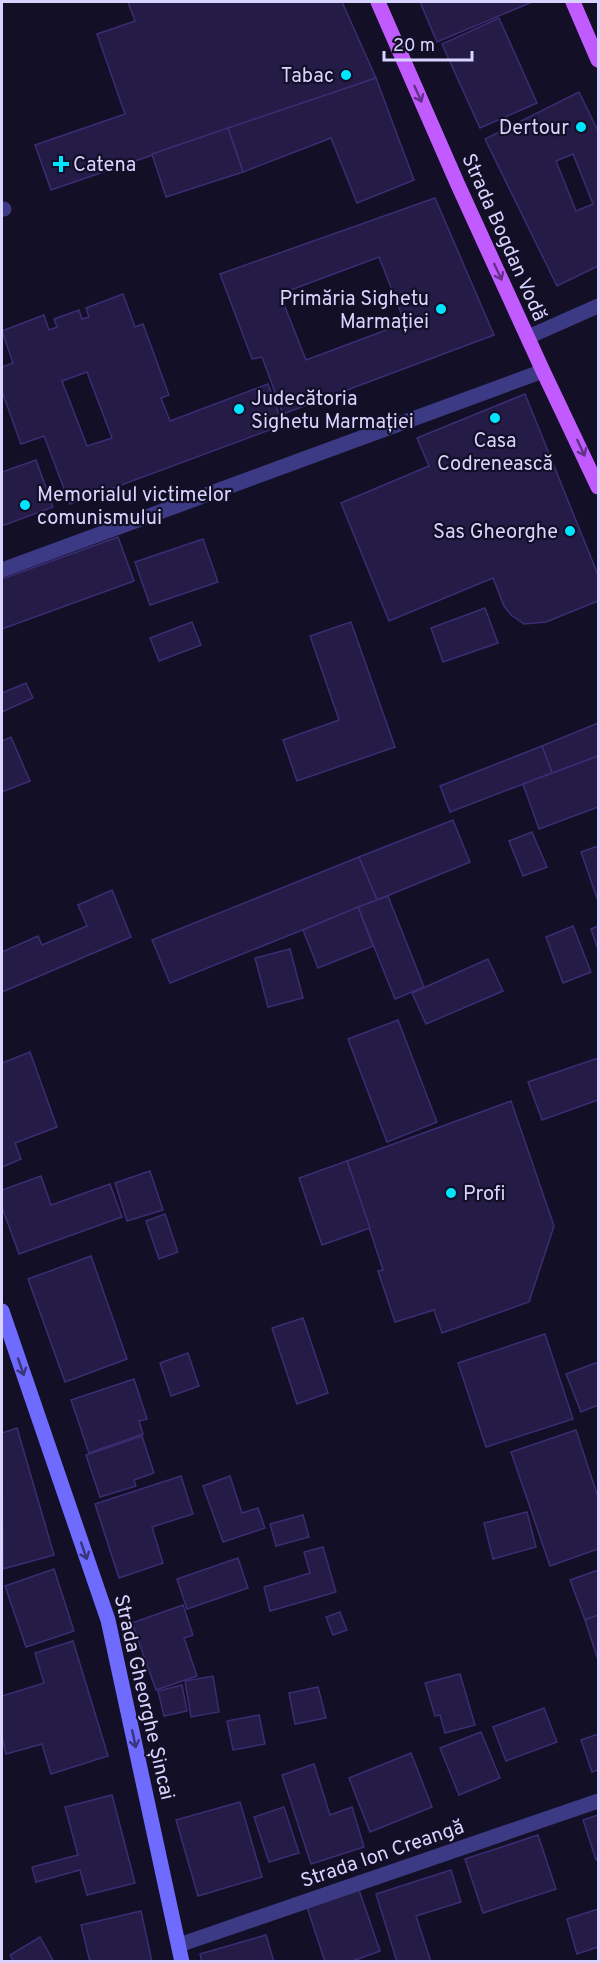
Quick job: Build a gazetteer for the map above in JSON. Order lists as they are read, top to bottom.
{
  "streets": {
    "main road": ["Strada Bogdan Vodă", "Strada Gheorghe Șincai"],
    "street": ["Strada Ion Creangă"]
  },
  "crossings": [
    ["Strada Gheorghe Șincai", "Strada Ion Creangă"]
  ],
  "one_way": ["Strada Bogdan Vodă", "Strada Gheorghe Șincai"],
  "places": {
    "other": [
      "Tabac",
      "Dertour",
      "Primăria Sighetu Marmației",
      "Judecătoria Sighetu Marmației",
      "Casa Codrenească",
      "Memorialul victimelor comunismului",
      "Sas Gheorghe",
      "Profi"
    ],
    "health": ["Catena"]
  },
  "scale_bar": "20 m"
}
